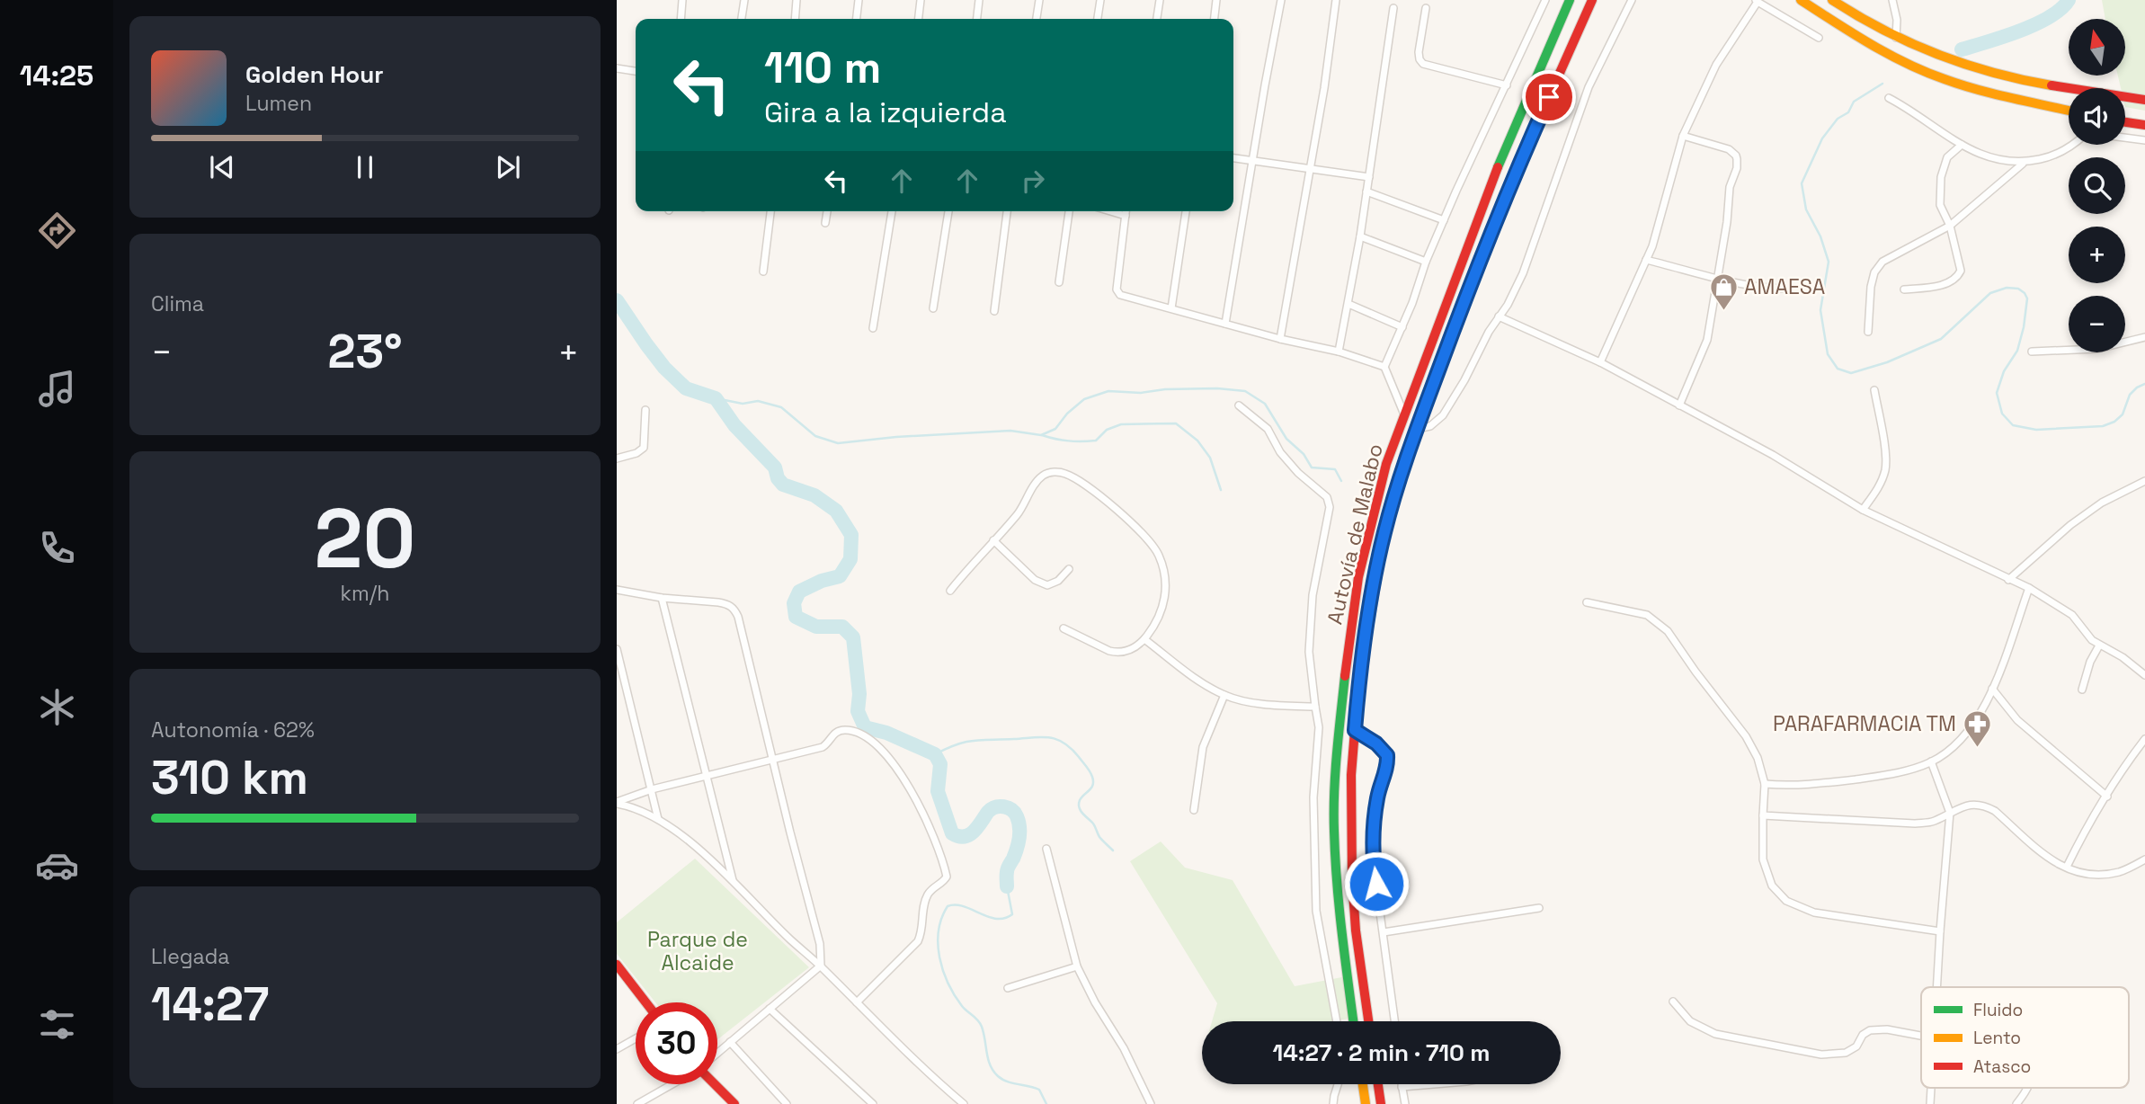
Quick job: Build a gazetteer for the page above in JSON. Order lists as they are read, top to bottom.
{
  "streets": {
    "main road": ["Autovía de Malabo"]
  },
  "parks": ["Parque de Alcaide"],
  "places": {
    "shop": ["AMAESA"],
    "pharmacy": ["PARAFARMACIA TM"]
  },
  "legend": ["Fluido", "Lento", "Atasco"],
  "north": "top",
  "page": {
    "tabs": "14:25",
    "map_buttons": ["+", "−"],
    "turn": ["110 m", "Gira a la izquierda"],
    "song": ["Golden Hour", "Lumen"],
    "tile": [
      "Clima",
      ["20", "km/h"],
      ["Autonomía · 62%", "310 km"],
      ["Llegada", "14:27"]
    ],
    "heat": ["−", "23°", "+"],
    "limit": "30",
    "trip": "14:27 · 2 min · 710 m"
  }
}
